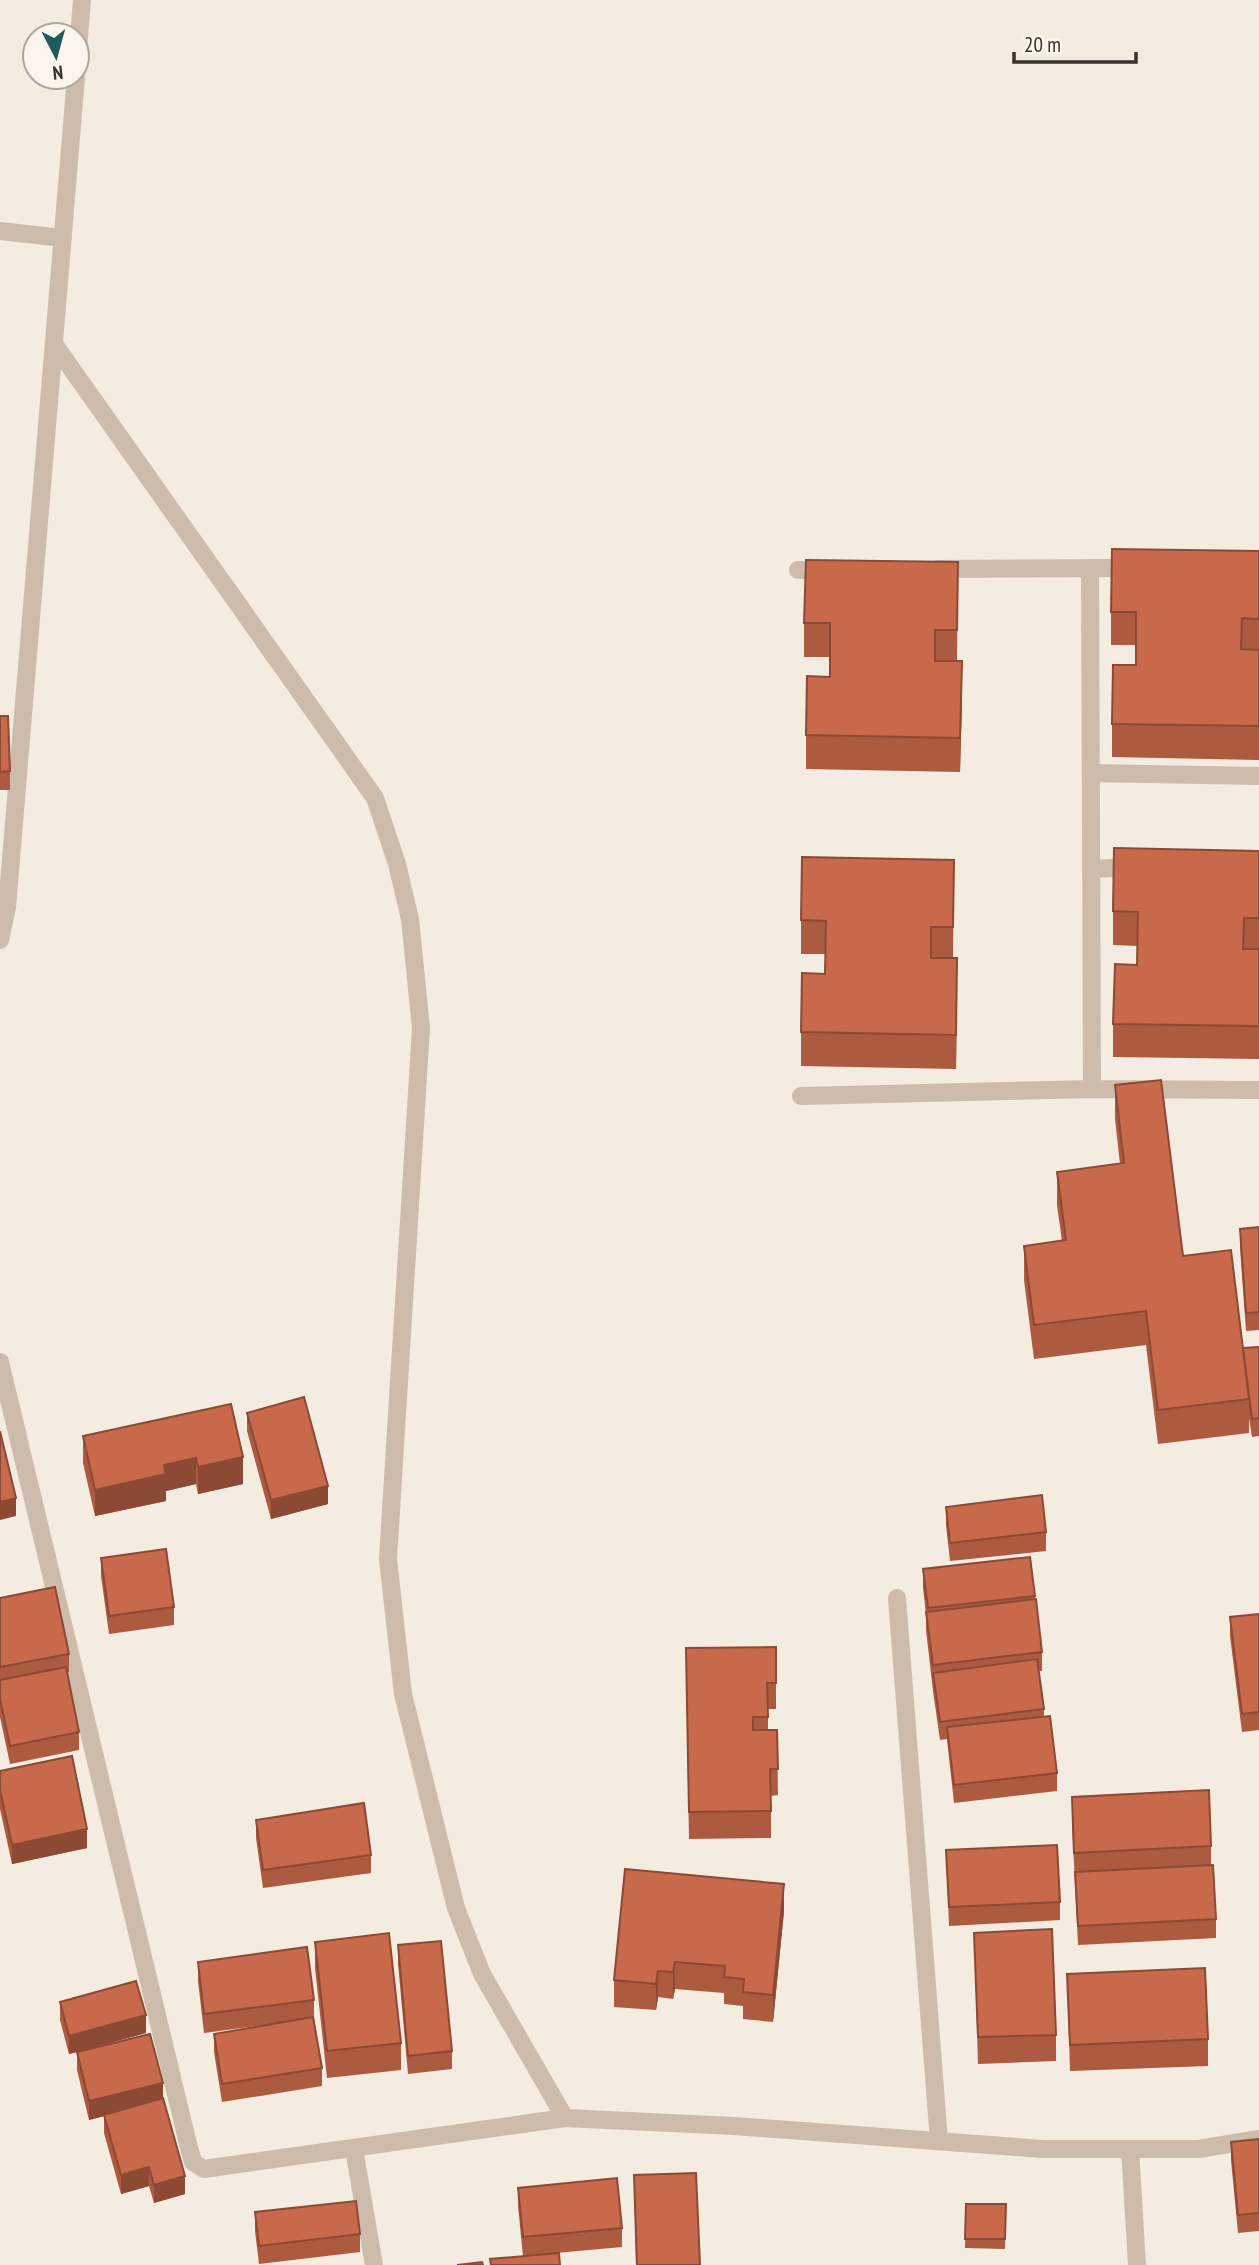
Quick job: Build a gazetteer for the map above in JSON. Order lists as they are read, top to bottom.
{
  "scale_bar": "20 m",
  "north": "bottom"
}
